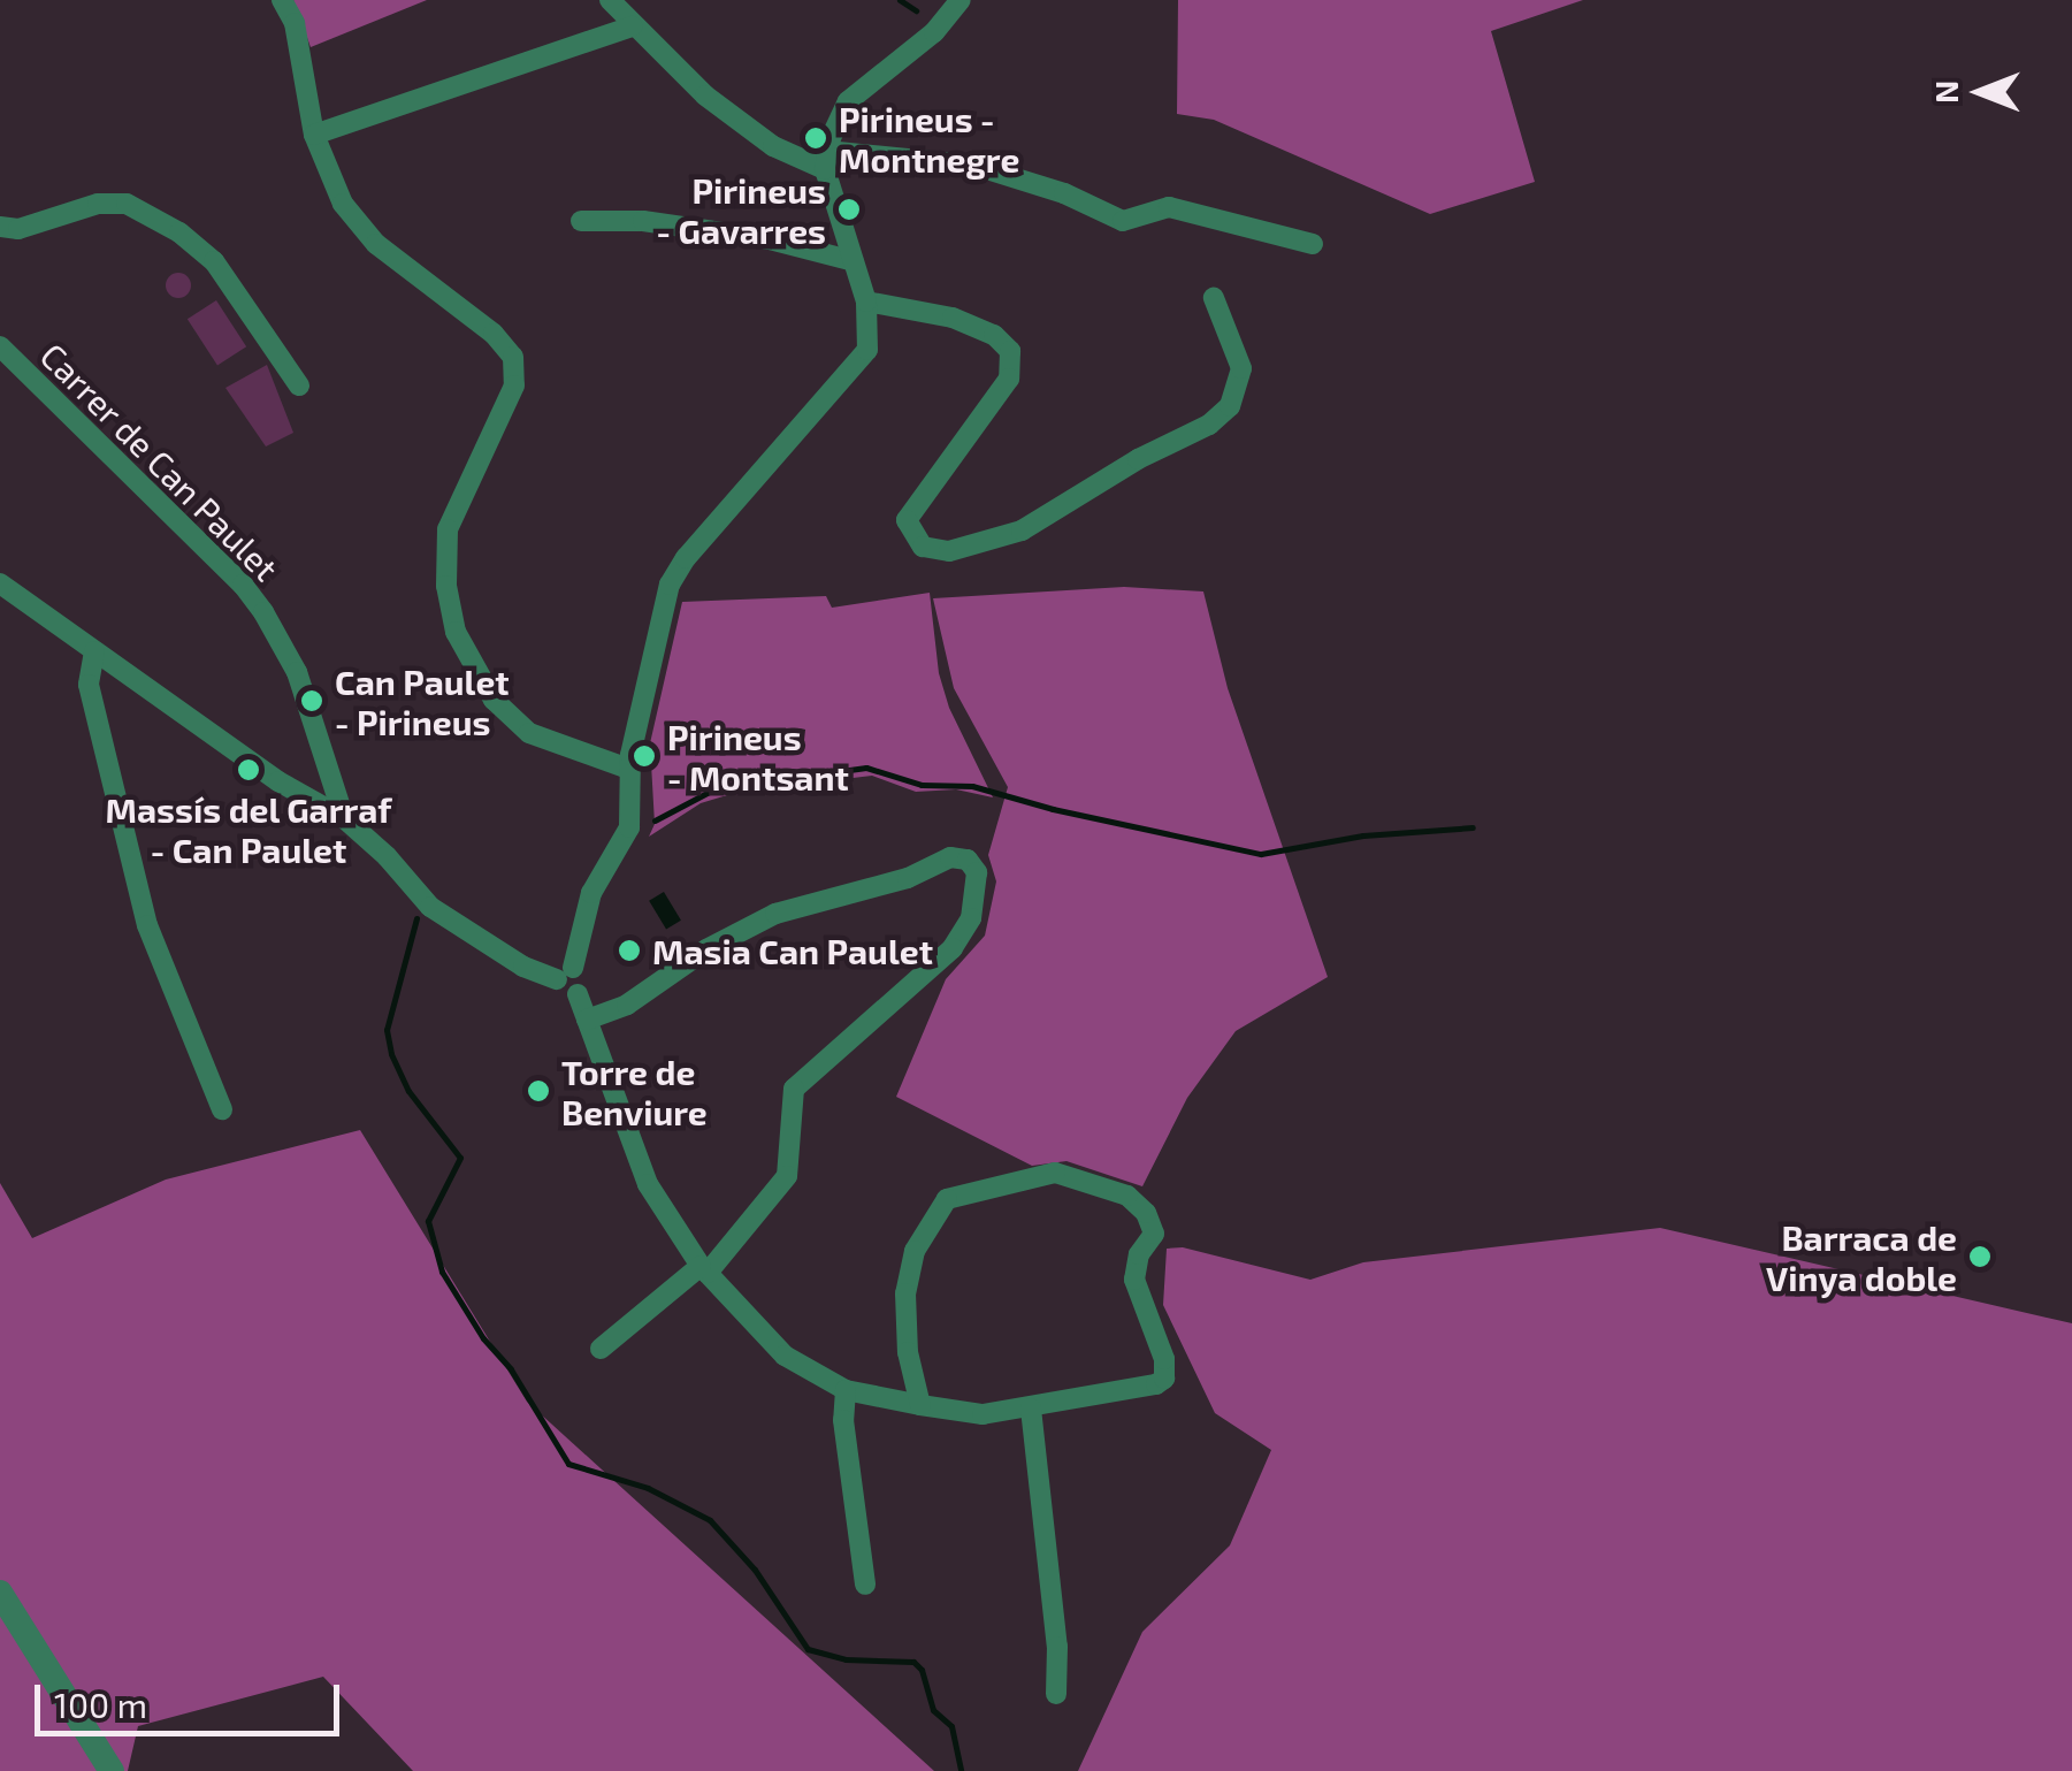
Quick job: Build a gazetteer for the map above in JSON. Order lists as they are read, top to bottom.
{
  "streets": {
    "street": ["Carrer de Can Paulet"]
  },
  "places": [
    "Pirineus - Montnegre",
    "Pirineus - Gavarres",
    "Can Paulet - Pirineus",
    "Pirineus - Montsant",
    "Massís del Garraf - Can Paulet",
    "Masia Can Paulet",
    "Torre de Benviure",
    "Barraca de Vinya doble"
  ],
  "scale_bar": "100 m",
  "north": "left"
}
